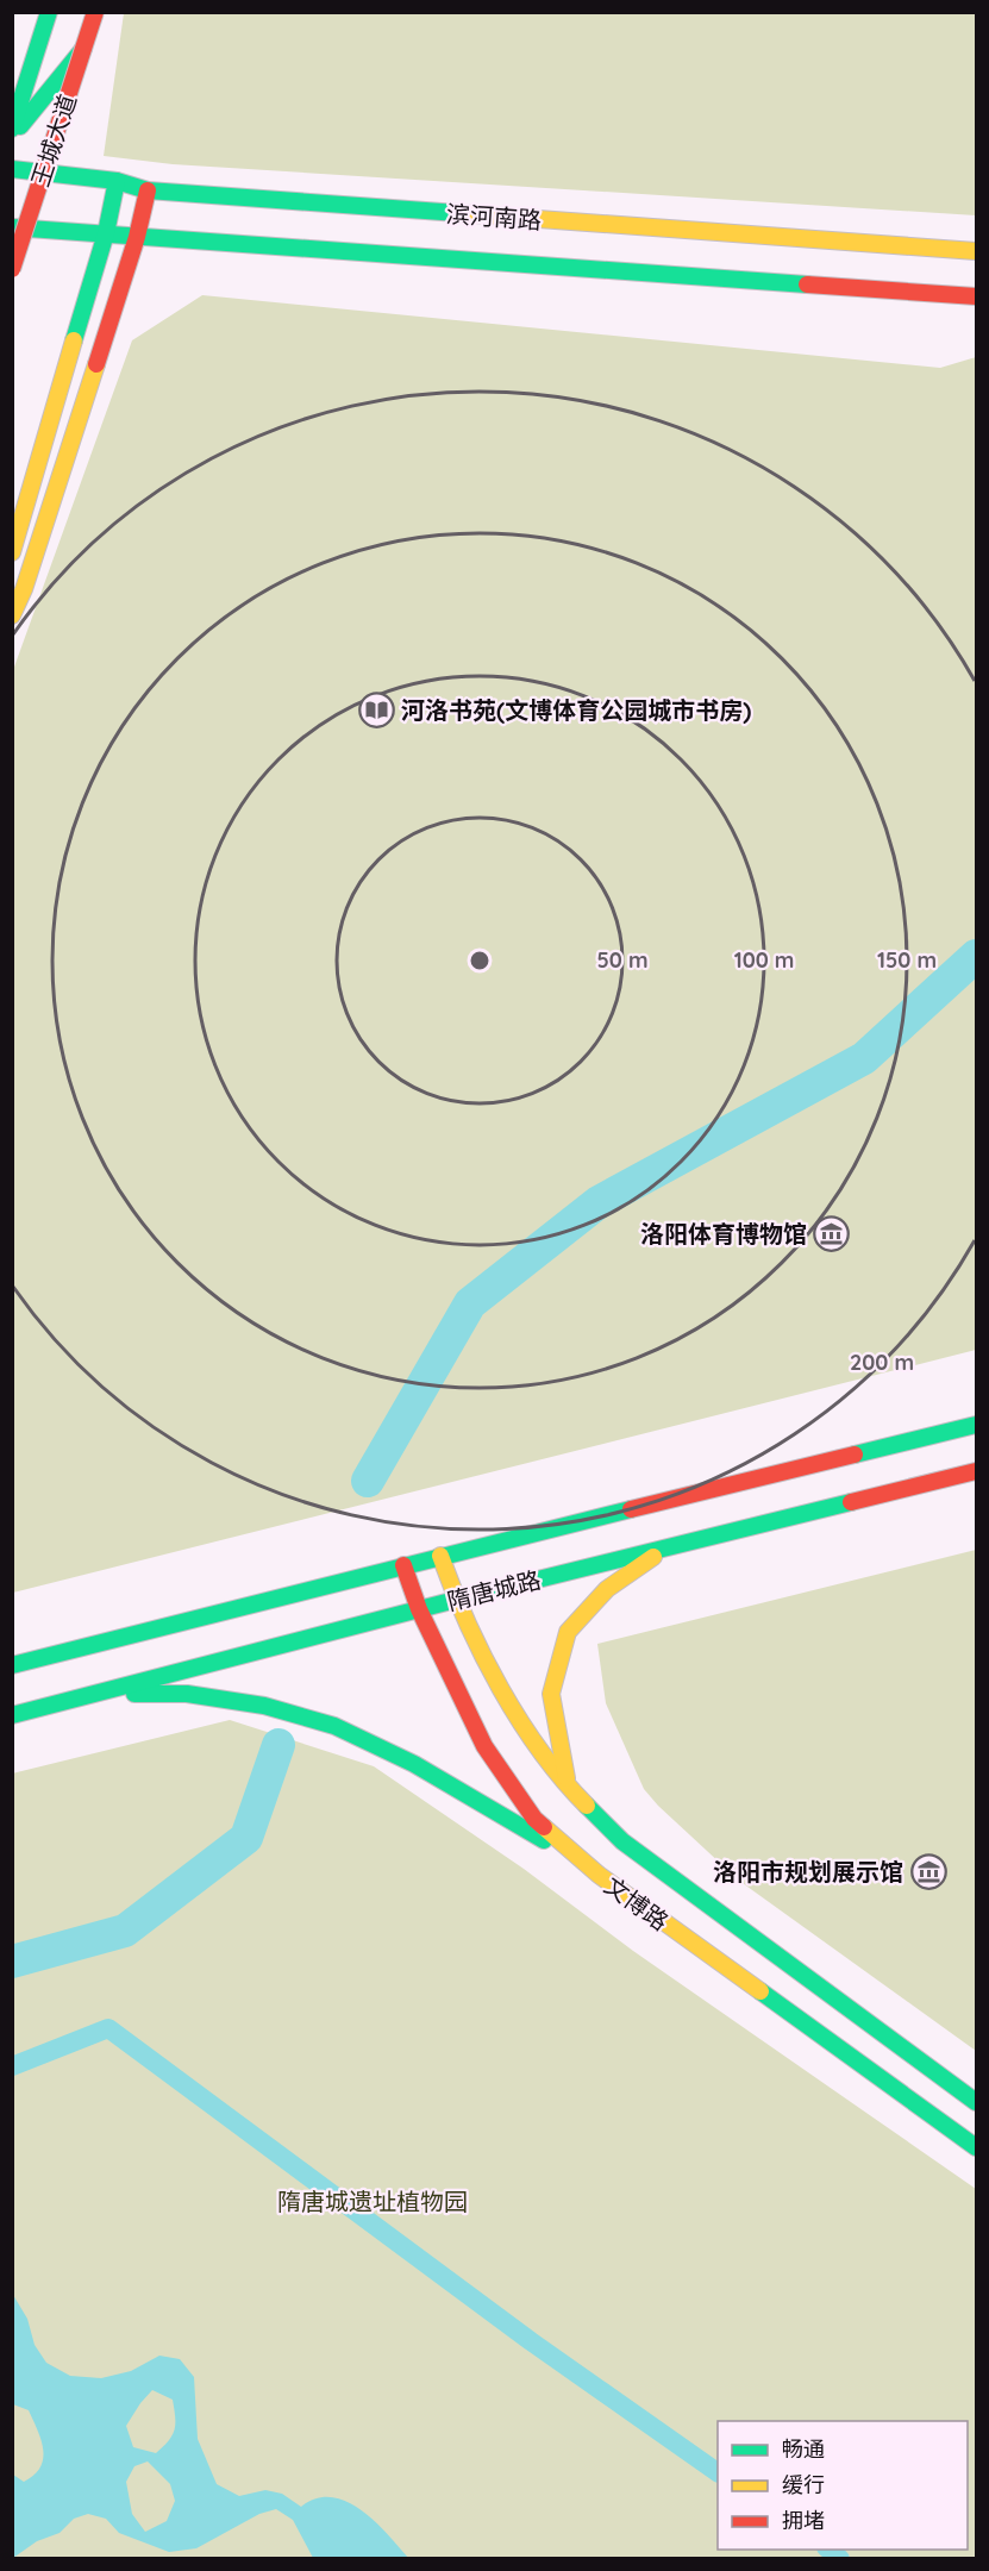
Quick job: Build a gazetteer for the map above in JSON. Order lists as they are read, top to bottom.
{
  "streets": {
    "main road": [
      "王城大道",
      "滨河南路",
      "隋唐城路",
      "文博路"
    ]
  },
  "crossings": [
    ["隋唐城路", "文博路"]
  ],
  "parks": ["隋唐城遗址植物园"],
  "places": {
    "library": ["河洛书苑(文博体育公园城市书房)"],
    "museum": ["洛阳体育博物馆", "洛阳市规划展示馆"]
  },
  "legend": ["畅通", "缓行", "拥堵"],
  "rings": [
    "50 m",
    "100 m",
    "150 m",
    "200 m"
  ]
}
